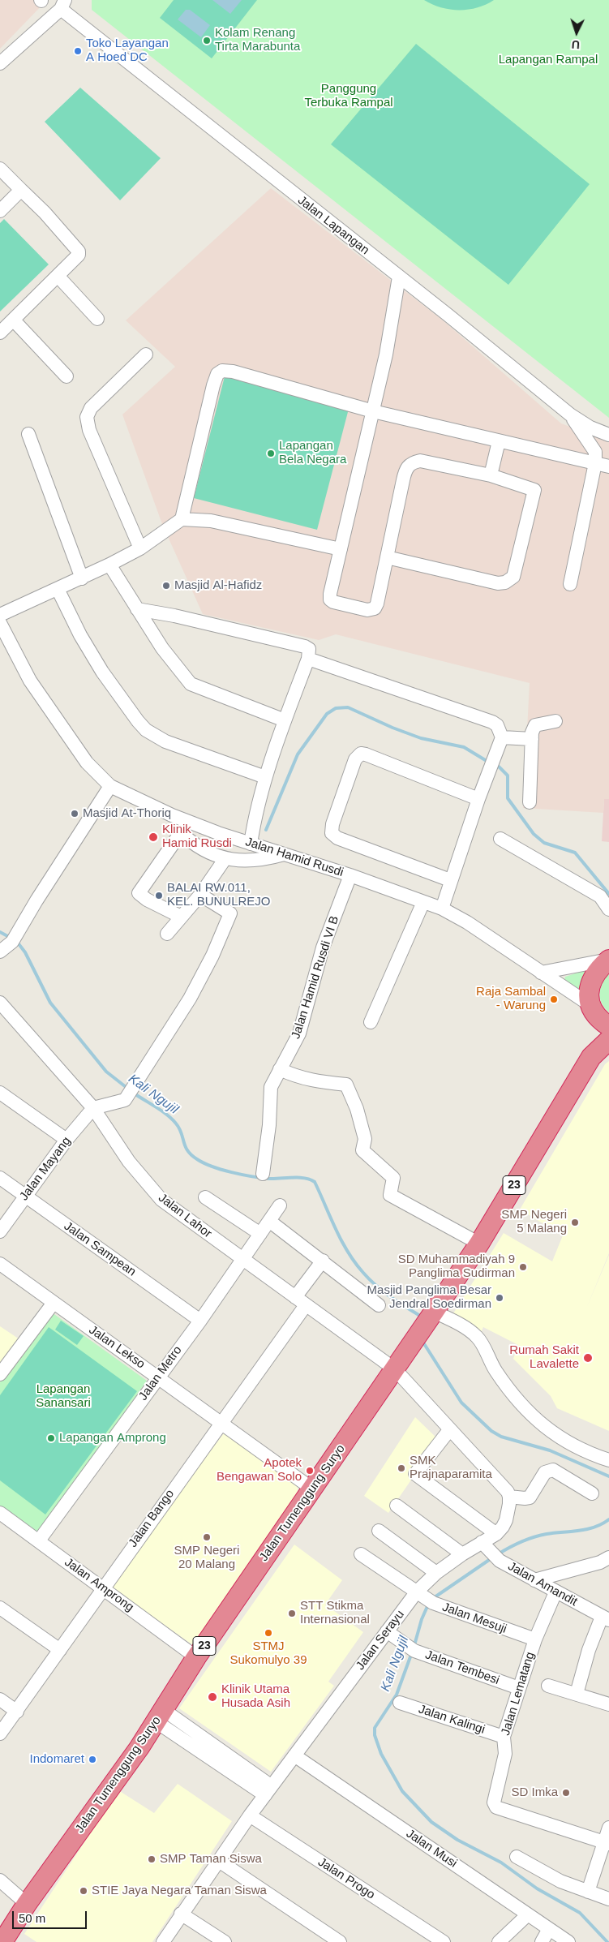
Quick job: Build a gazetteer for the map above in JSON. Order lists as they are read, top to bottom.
{
  "streets": {
    "highway": ["23", "Jalan Tumenggung Suryo"],
    "street": [
      "Jalan Lapangan",
      "Jalan Hamid Rusdi",
      "Jalan Hamid Rusdi VI B",
      "Jalan Mayang",
      "Jalan Lahor",
      "Jalan Sampean",
      "Jalan Lekso",
      "Jalan Metro",
      "Jalan Bango",
      "Jalan Amandit",
      "Jalan Amprong",
      "Jalan Mesuji",
      "Jalan Serayu",
      "Jalan Tembesi",
      "Jalan Lematang",
      "Jalan Kalingi",
      "Jalan Musi",
      "Jalan Progo"
    ]
  },
  "crossings": [
    ["Jalan Hamid Rusdi", "Jalan Hamid Rusdi VI B"],
    ["Jalan Hamid Rusdi", "23"],
    ["Jalan Hamid Rusdi", "Jalan Tumenggung Suryo"],
    ["Jalan Mayang", "Jalan Lahor"],
    ["Jalan Mayang", "Jalan Sampean"],
    ["23", "Jalan Tumenggung Suryo"],
    ["Jalan Lahor", "Jalan Metro"],
    ["Jalan Lahor", "Jalan Tumenggung Suryo"],
    ["Jalan Lahor", "Jalan Bango"],
    ["Jalan Sampean", "Jalan Metro"],
    ["Jalan Lekso", "Jalan Metro"],
    ["Jalan Lekso", "Jalan Tumenggung Suryo"],
    ["Jalan Lekso", "Jalan Bango"],
    ["Jalan Metro", "Jalan Amprong"],
    ["Jalan Tumenggung Suryo", "Jalan Amprong"],
    ["Jalan Bango", "Jalan Amprong"],
    ["Jalan Amandit", "Jalan Serayu"],
    ["Jalan Amandit", "Jalan Lematang"],
    ["Jalan Mesuji", "Jalan Serayu"],
    ["Jalan Mesuji", "Jalan Lematang"],
    ["Jalan Serayu", "Jalan Tembesi"],
    ["Jalan Serayu", "Jalan Musi"],
    ["Jalan Serayu", "Jalan Progo"],
    ["Jalan Tembesi", "Jalan Lematang"],
    ["Jalan Lematang", "Jalan Kalingi"]
  ],
  "water": ["Kali Ngujil"],
  "parks": ["Lapangan Rampal", "Panggung Terbuka Rampal", "Lapangan Sanansari"],
  "places": [
    "Kolam Renang Tirta Marabunta",
    "Toko Layangan A Hoed DC",
    "Lapangan Bela Negara",
    "Masjid Al-Hafidz",
    "Masjid At-Thoriq",
    "Klinik Hamid Rusdi",
    "BALAI RW.011, KEL. BUNULREJO",
    "Raja Sambal - Warung",
    "SMP Negeri 5 Malang",
    "SD Muhammadiyah 9 Panglima Sudirman",
    "Masjid Panglima Besar Jendral Soedirman",
    "Rumah Sakit Lavalette",
    "Lapangan Amprong",
    "SMK Prajnaparamita",
    "Apotek Bengawan Solo",
    "SMP Negeri 20 Malang",
    "STT Stikma Internasional",
    "STMJ Sukomulyo 39",
    "Klinik Utama Husada Asih",
    "Indomaret",
    "SD Imka",
    "SMP Taman Siswa",
    "STIE Jaya Negara Taman Siswa"
  ],
  "scale_bar": "50 m",
  "north": "bottom"
}
